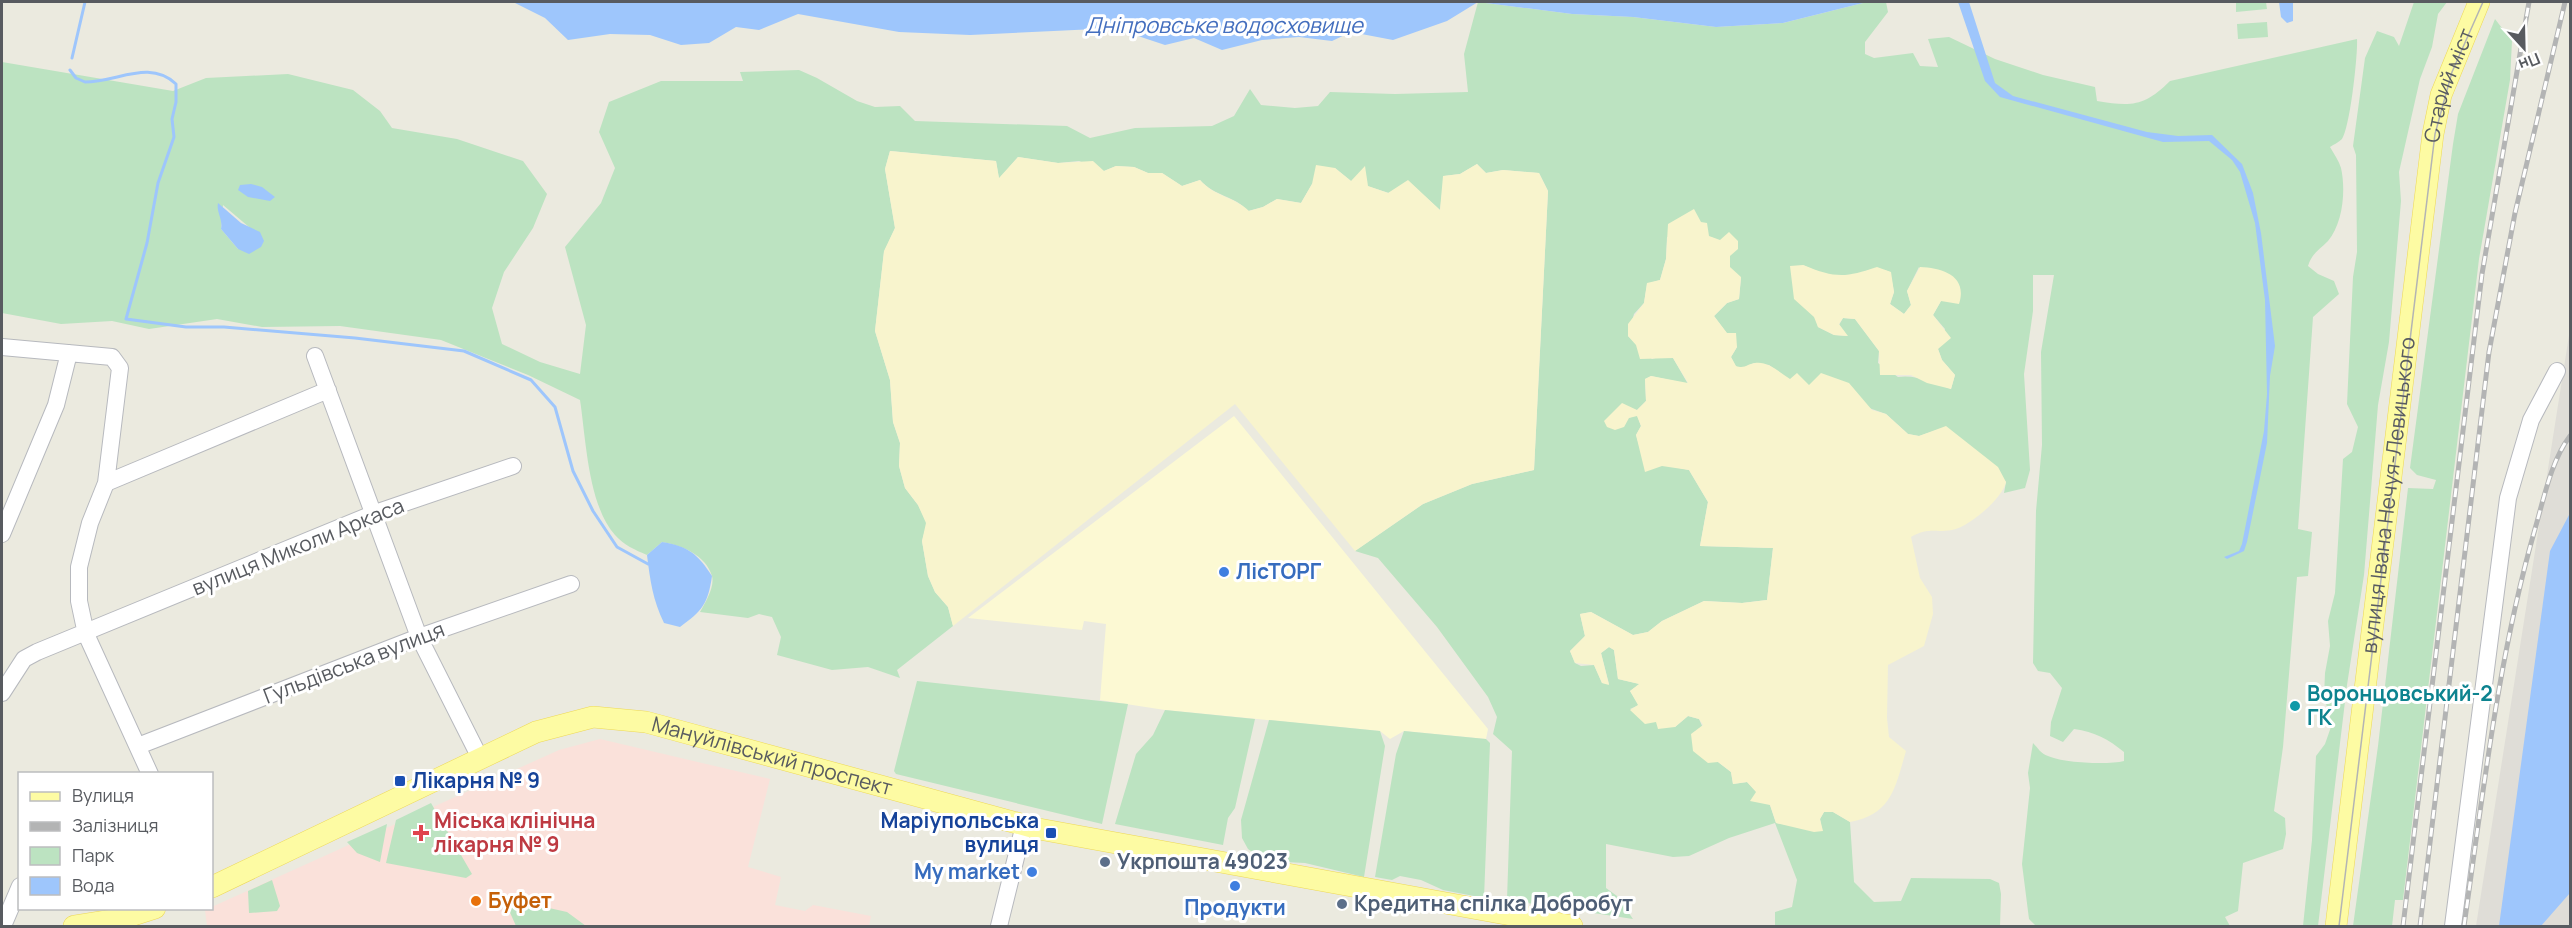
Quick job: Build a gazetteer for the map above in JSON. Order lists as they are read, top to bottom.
{
  "streets": {
    "main road": ["Старий міст", "вулиця Івана Нечуя-Левицького", "Мануйлівський проспект"],
    "street": ["вулиця Миколи Аркаса", "Гульдівська вулиця"]
  },
  "crossings": [
    ["Старий міст", "вулиця Івана Нечуя-Левицького"]
  ],
  "water": ["Дніпровське водосховище"],
  "places": {
    "other": [
      "ЛісТОРГ",
      "Воронцовський-2 ГК",
      "Укрпошта 49023",
      "My market",
      "Продукти",
      "Буфет",
      "Кредитна спілка Добробут"
    ],
    "transit": ["Лікарня № 9", "Маріупольська вулиця"],
    "health": ["Міська клінічна лікарня № 9"]
  },
  "legend": [
    "Вулиця",
    "Залізниця",
    "Парк",
    "Вода"
  ],
  "north": "bottom"
}
